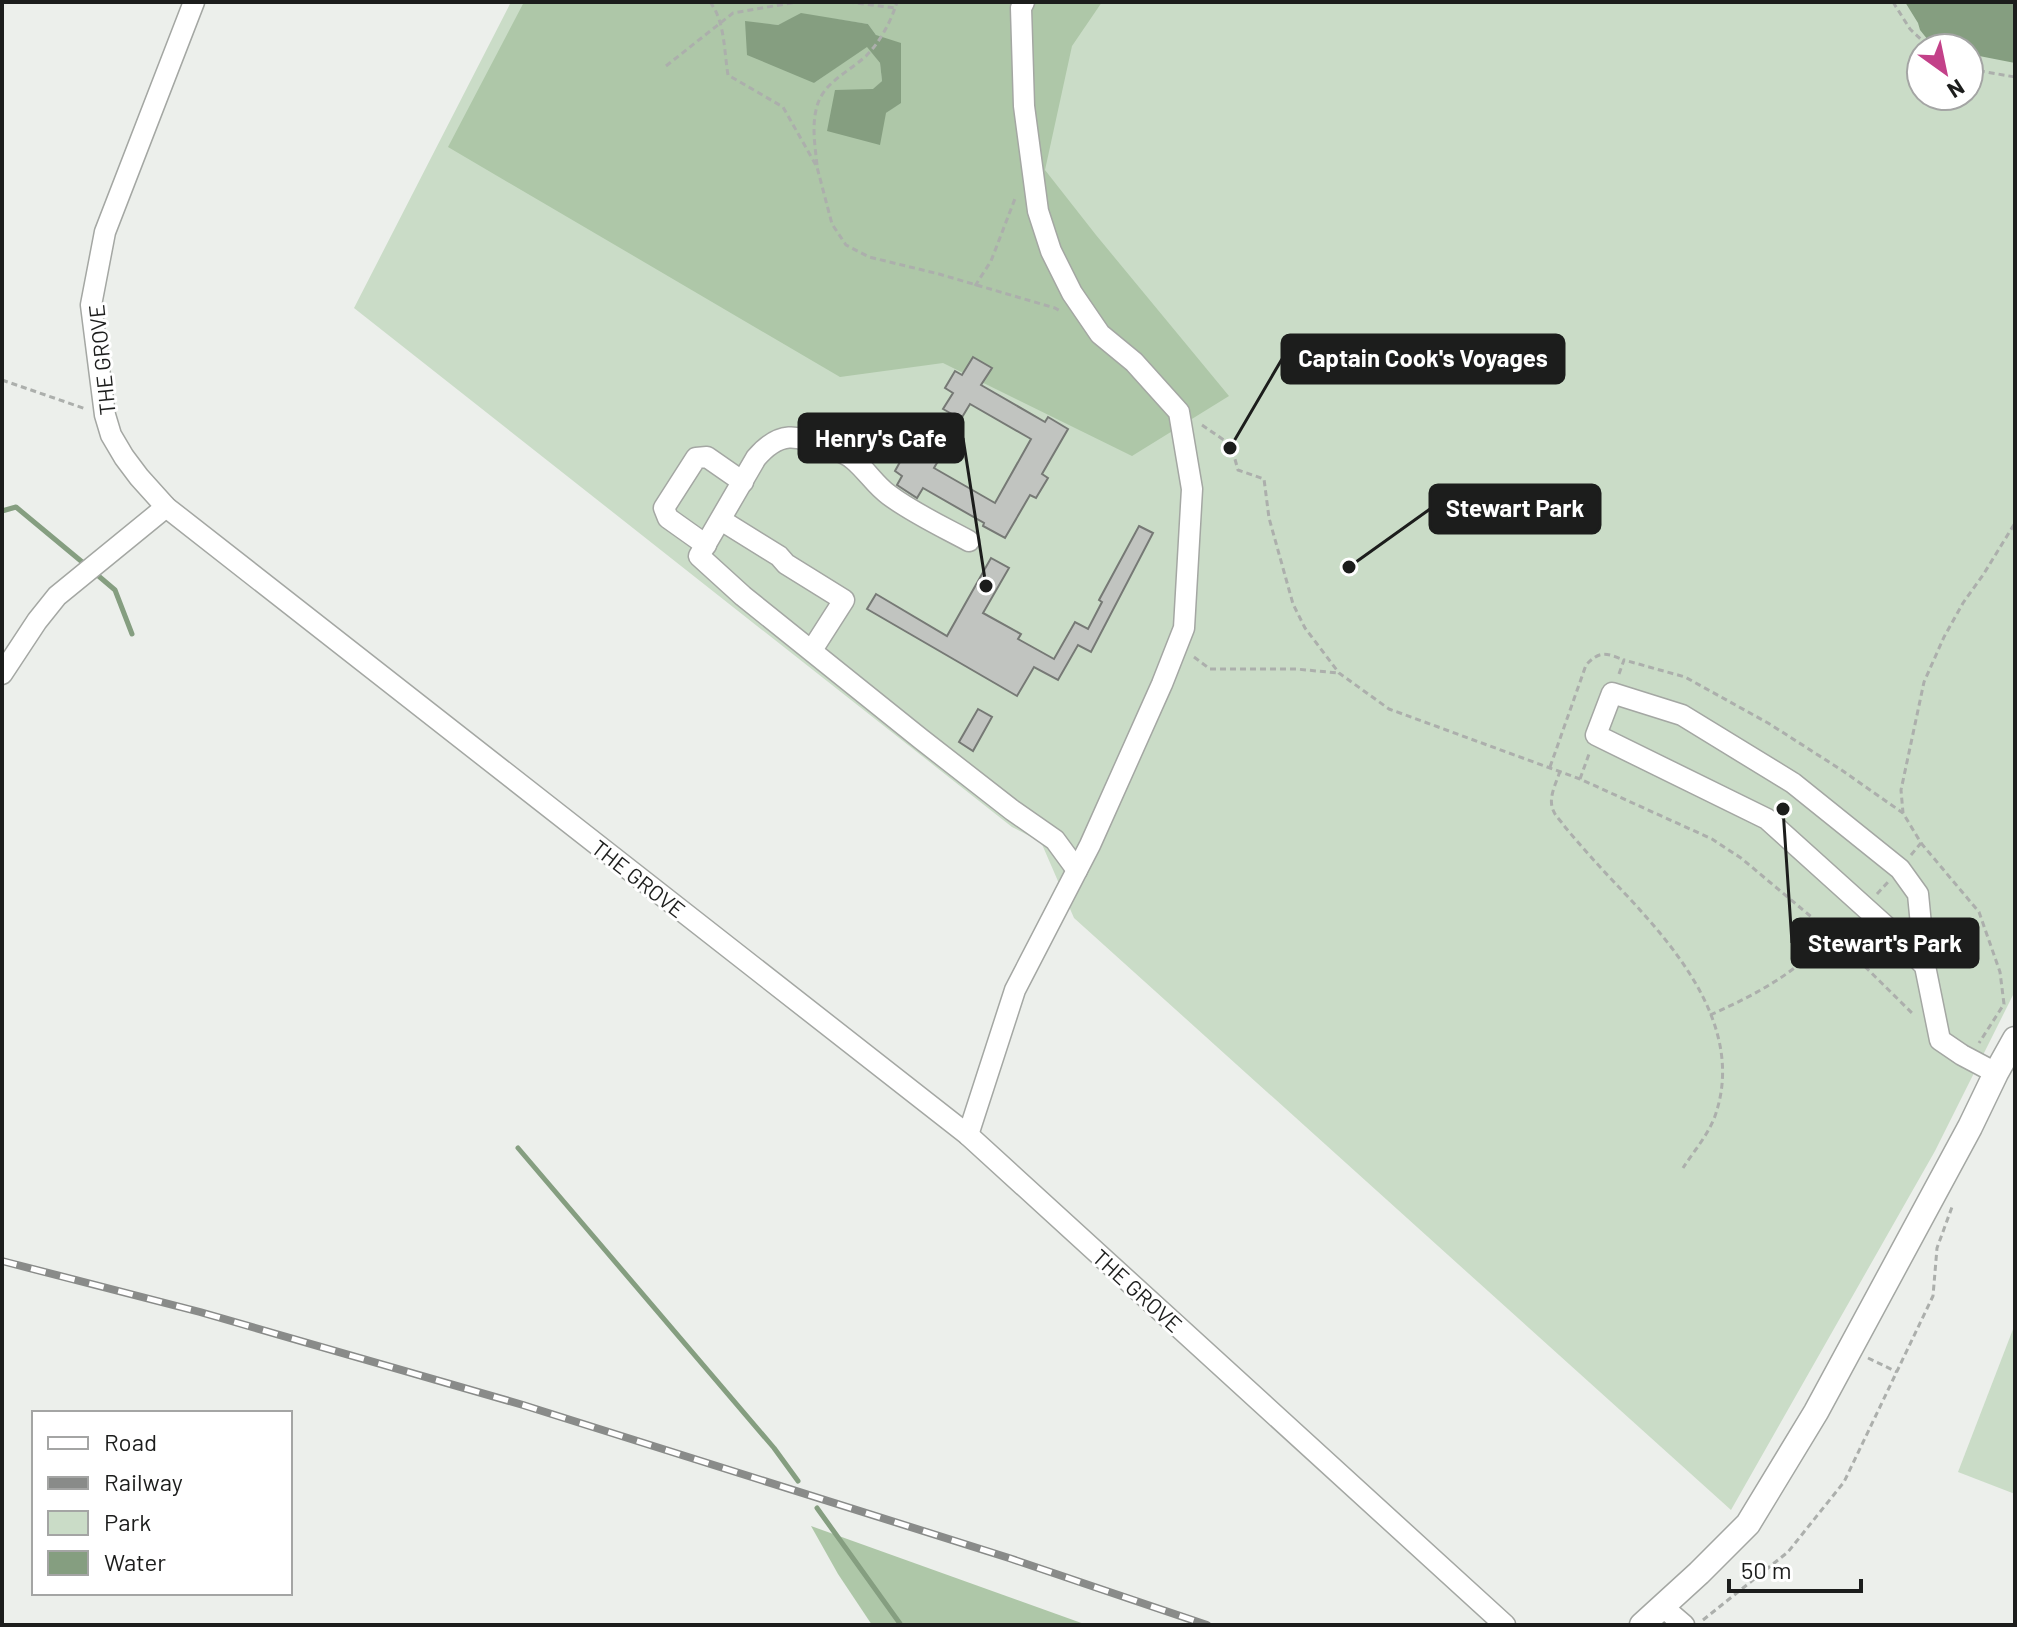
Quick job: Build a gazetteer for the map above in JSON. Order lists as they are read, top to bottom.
{
  "streets": {
    "street": ["THE GROVE"]
  },
  "places": [
    "Captain Cook's Voyages",
    "Stewart Park",
    "Henry's Cafe",
    "Stewart's Park"
  ],
  "legend": [
    "Road",
    "Railway",
    "Park",
    "Water"
  ],
  "scale_bar": "50 m",
  "north": "bottom right"
}
